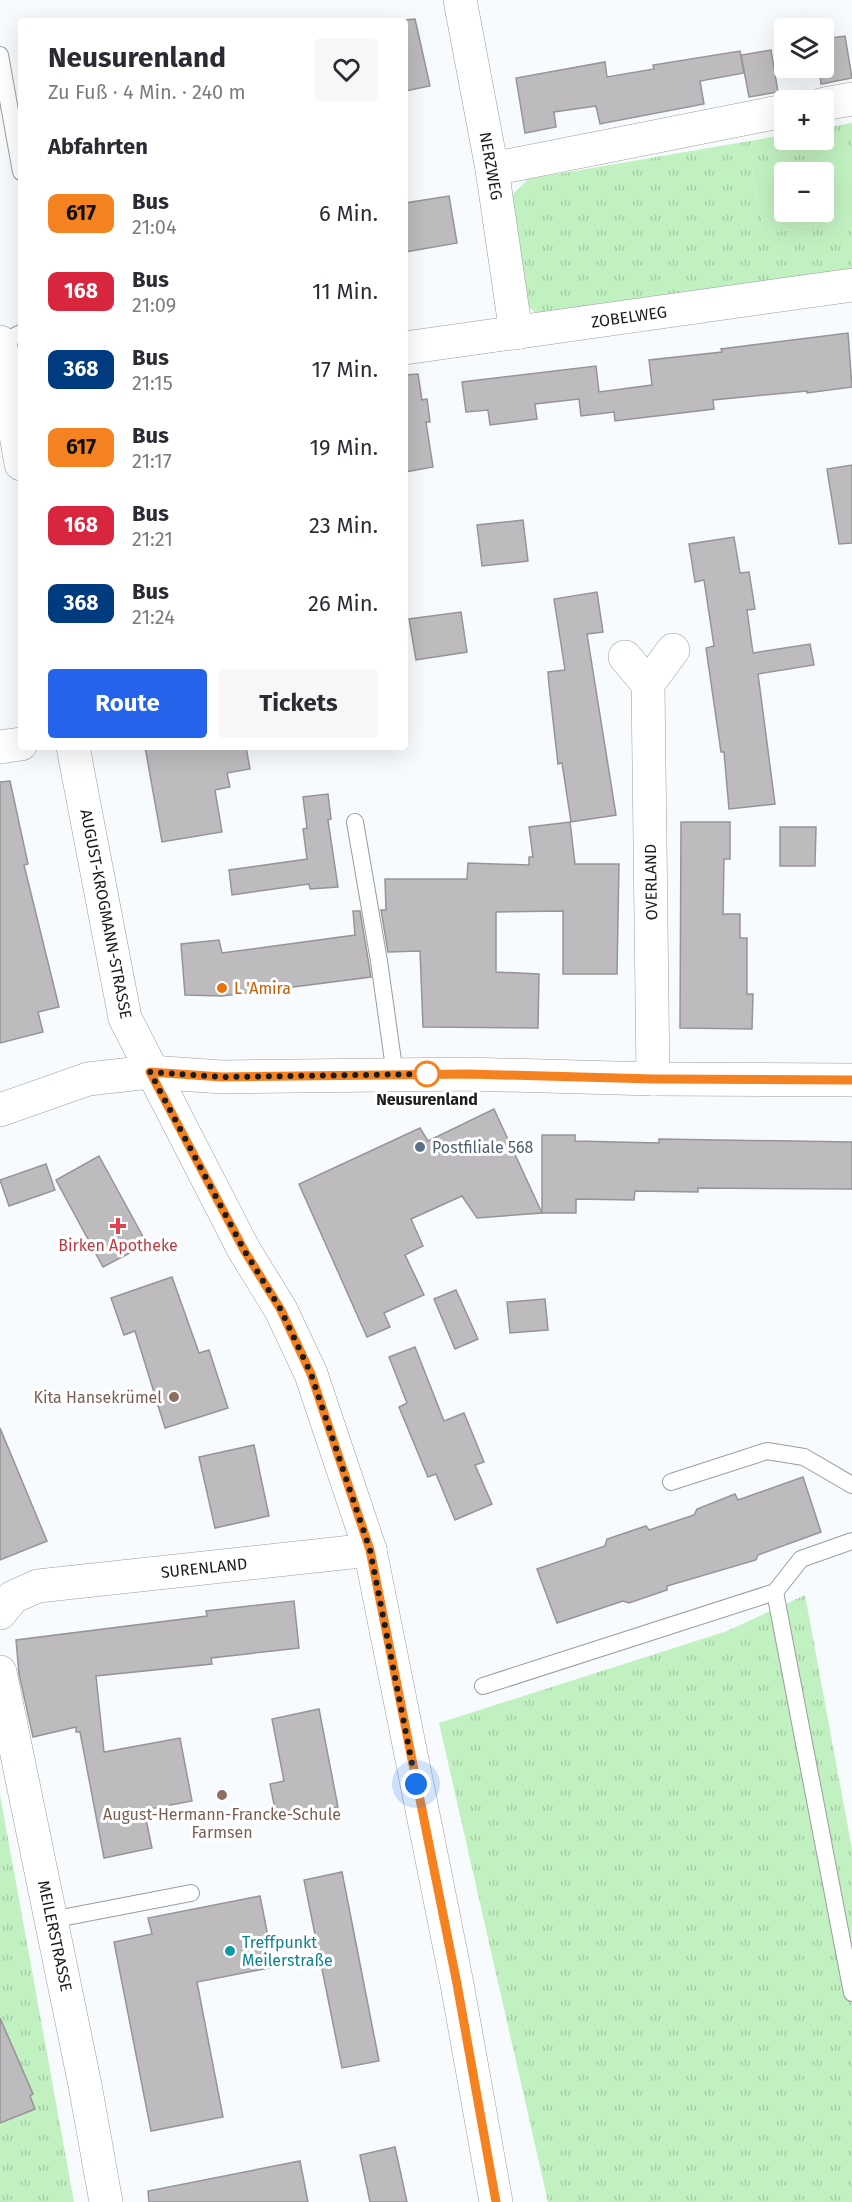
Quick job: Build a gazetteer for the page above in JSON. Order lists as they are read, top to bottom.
{
  "streets": {
    "street": [
      "NERZWEG",
      "ZOBELWEG",
      "OVERLAND",
      "AUGUST-KROGMANN-STRASSE",
      "SURENLAND",
      "MEILERSTRASSE"
    ]
  },
  "crossings": [
    ["NERZWEG", "ZOBELWEG"],
    ["AUGUST-KROGMANN-STRASSE", "SURENLAND"]
  ],
  "places": {
    "other": [
      "L 'Amira",
      "Neusurenland",
      "Postfiliale 568",
      "Kita Hansekrümel",
      "August-Hermann-Francke-Schule Farmsen",
      "Treffpunkt Meilerstraße"
    ],
    "health": ["Birken Apotheke"]
  },
  "lines": ["bus line 617"],
  "page": {
    "map_buttons": ["+", "−"],
    "heading": [
      ["Neusurenland", "Zu Fuß · 4 Min. · 240 m"],
      "Abfahrten"
    ],
    "list": [
      {
        "mark": "617",
        "name": "Bus",
        "note": "21:04",
        "value": "6 Min."
      },
      {
        "mark": "168",
        "name": "Bus",
        "note": "21:09",
        "value": "11 Min."
      },
      {
        "mark": "368",
        "name": "Bus",
        "note": "21:15",
        "value": "17 Min."
      },
      {
        "mark": "617",
        "name": "Bus",
        "note": "21:17",
        "value": "19 Min."
      },
      {
        "mark": "168",
        "name": "Bus",
        "note": "21:21",
        "value": "23 Min."
      },
      {
        "mark": "368",
        "name": "Bus",
        "note": "21:24",
        "value": "26 Min."
      }
    ],
    "buttons": ["Route", "Tickets"]
  }
}
